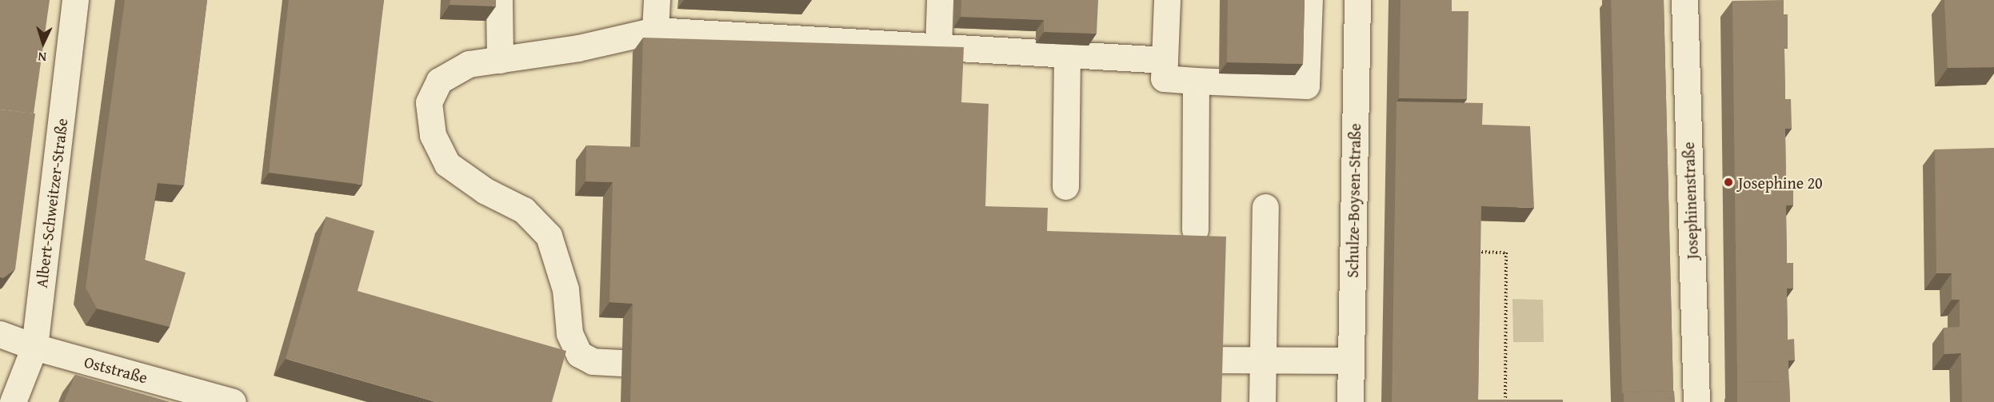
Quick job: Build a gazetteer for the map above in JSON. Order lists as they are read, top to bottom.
{
  "streets": {
    "street": [
      "Schulze-Boysen-Straße",
      "Josephinenstraße",
      "Albert-Schweitzer-Straße",
      "Oststraße"
    ]
  },
  "crossings": [
    ["Albert-Schweitzer-Straße", "Oststraße"]
  ],
  "places": ["Josephine 20"],
  "north": "bottom"
}
